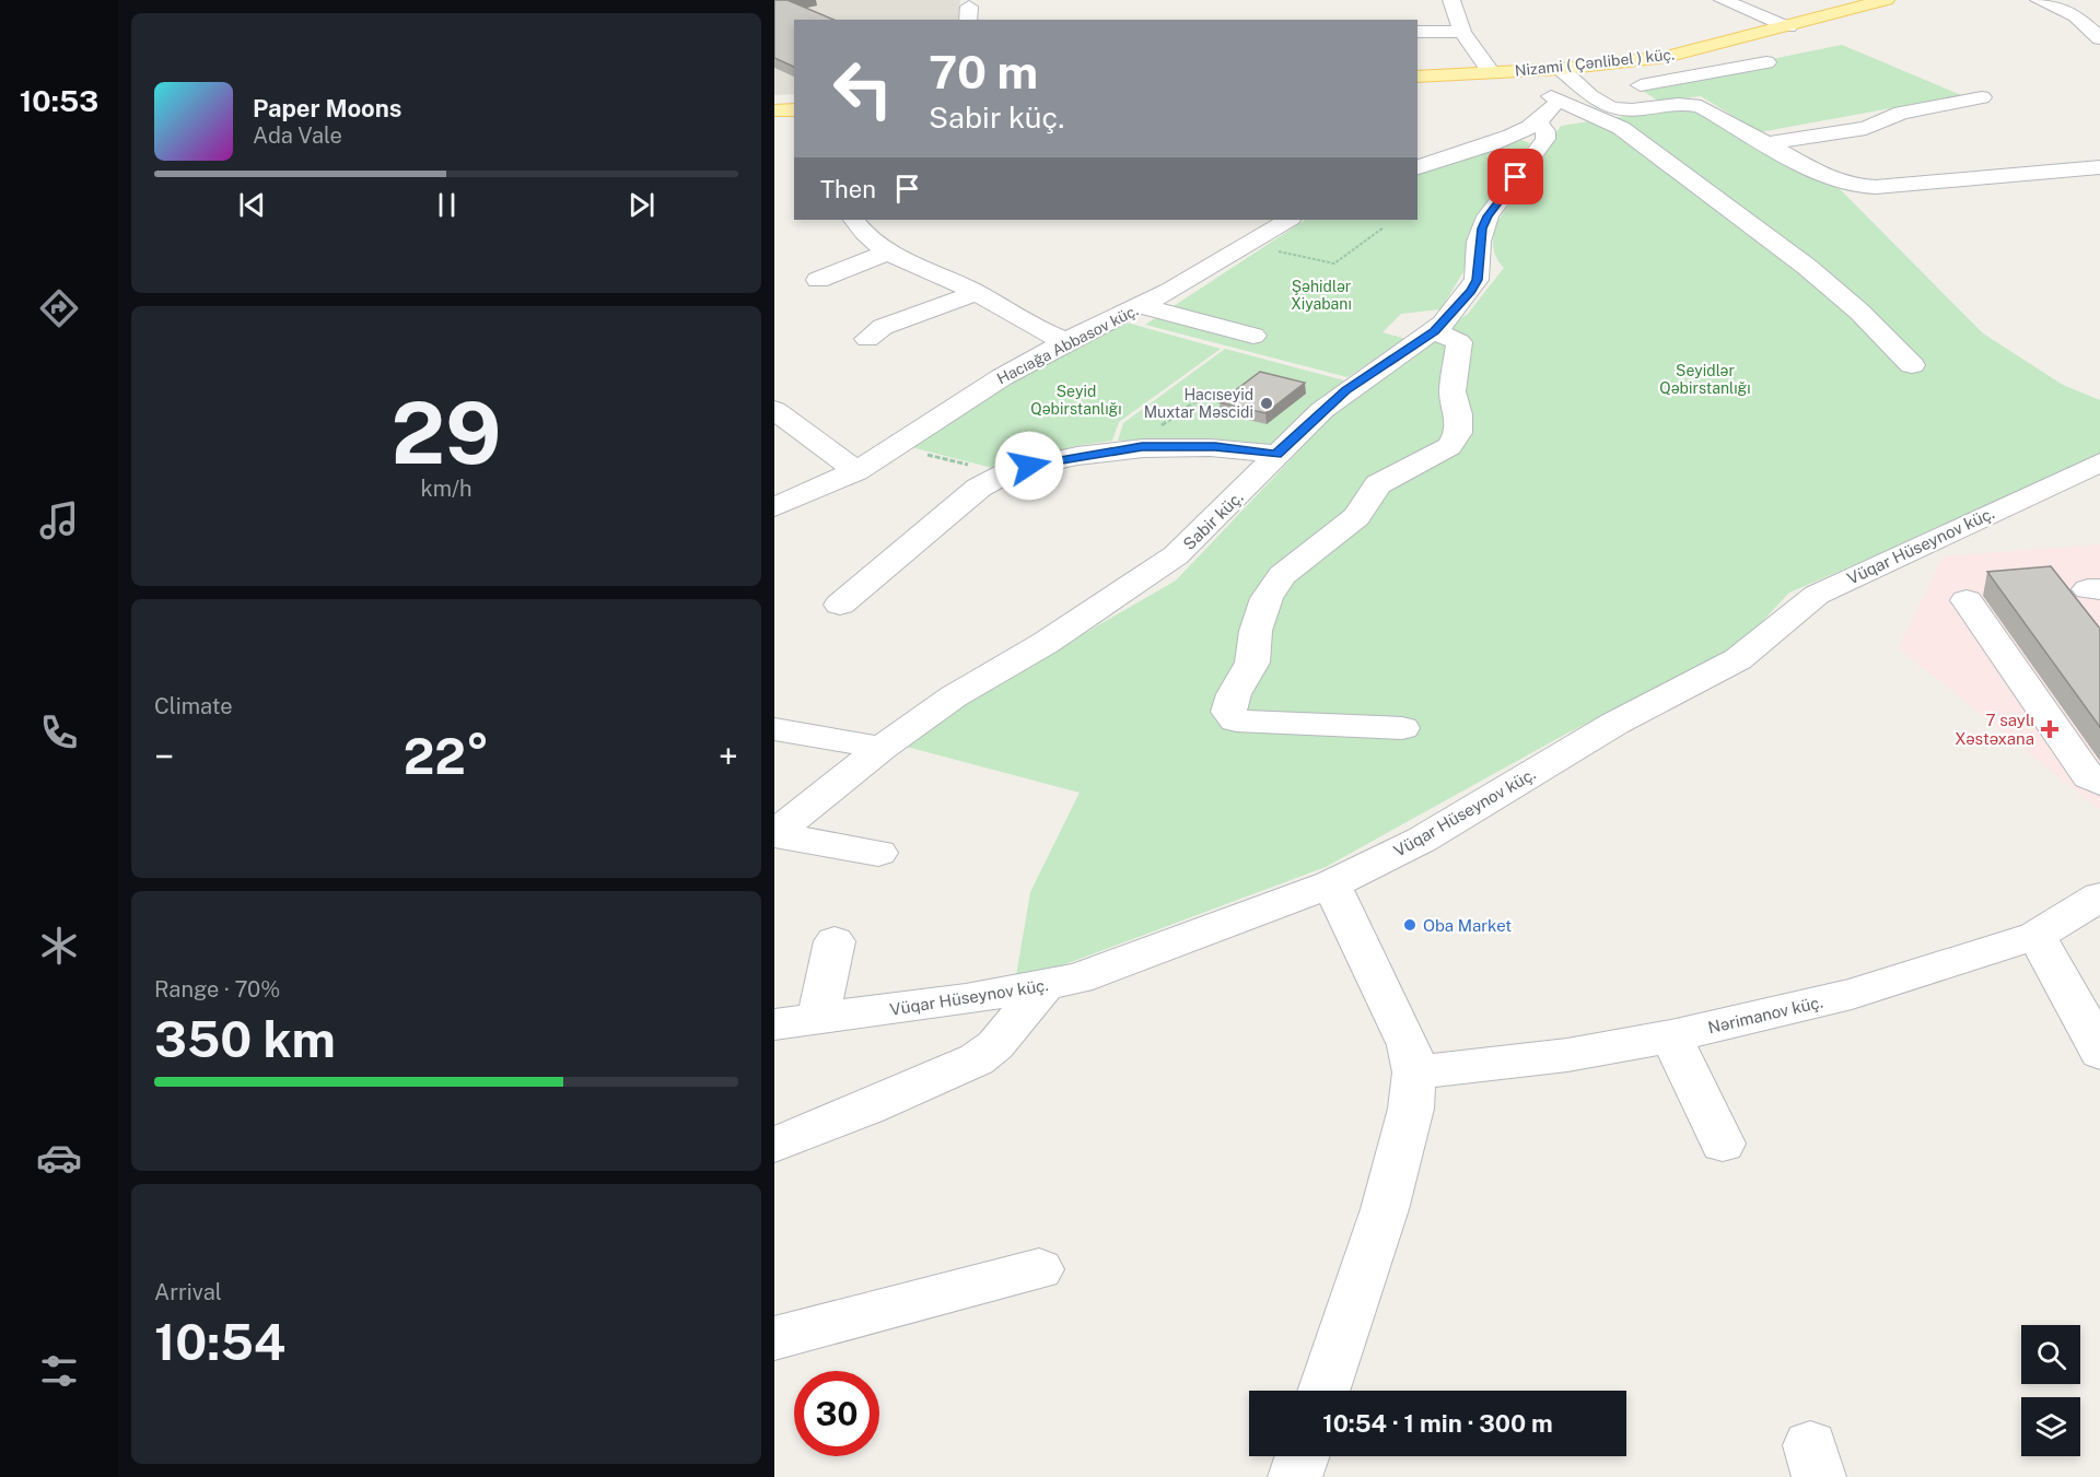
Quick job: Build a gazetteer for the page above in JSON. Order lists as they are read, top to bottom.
{
  "streets": {
    "main road": ["Nizami ( Çənlibel ) küç."],
    "street": [
      "Hacıağa Abbasov küç.",
      "Sabir küç.",
      "Vüqar Hüseynov küç.",
      "Nərimanov küç."
    ]
  },
  "parks": ["Şəhidlər Xiyabanı", "Seyidlər Qəbirstanlığı", "Seyid Qəbirstanlığı"],
  "places": {
    "other": ["Hacıseyid Muxtar Məscidi", "Oba Market"],
    "health": ["7 saylı Xəstəxana"]
  },
  "page": {
    "tabs": "10:53",
    "turn": ["70 m", "Sabir küç."],
    "song": ["Paper Moons", "Ada Vale"],
    "then": "Then",
    "tile": [
      ["29", "km/h"],
      "Climate",
      ["Range · 70%", "350 km"],
      ["Arrival", "10:54"]
    ],
    "heat": ["−", "22°", "+"],
    "limit": "30",
    "trip": "10:54 · 1 min · 300 m"
  }
}
